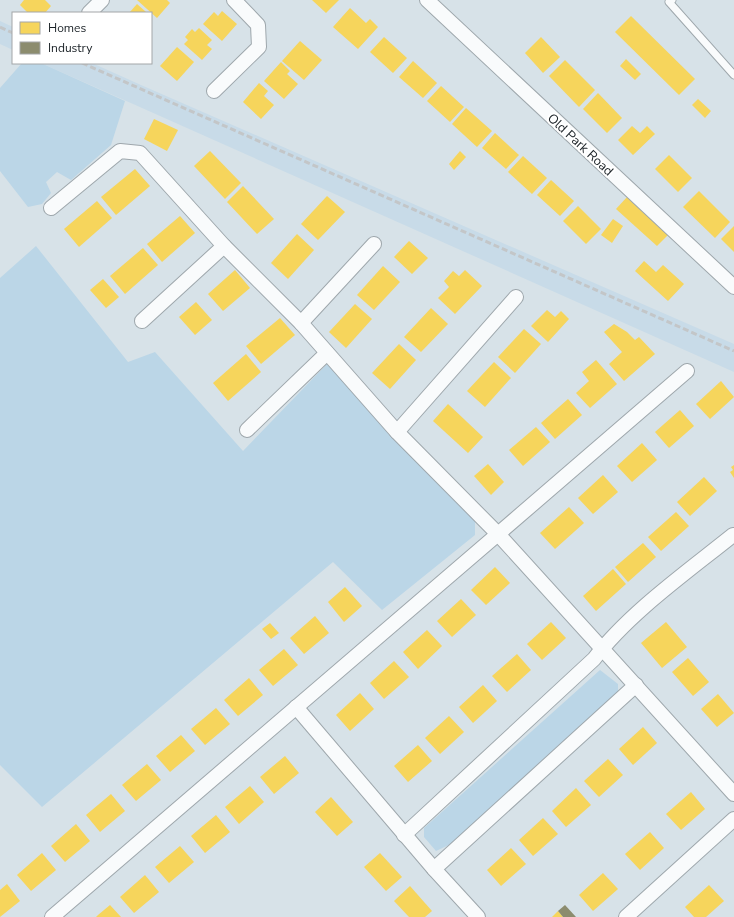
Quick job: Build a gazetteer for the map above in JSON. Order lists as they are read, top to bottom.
{
  "streets": {
    "street": ["Old Park Road"]
  },
  "legend": ["Homes", "Industry"]
}
